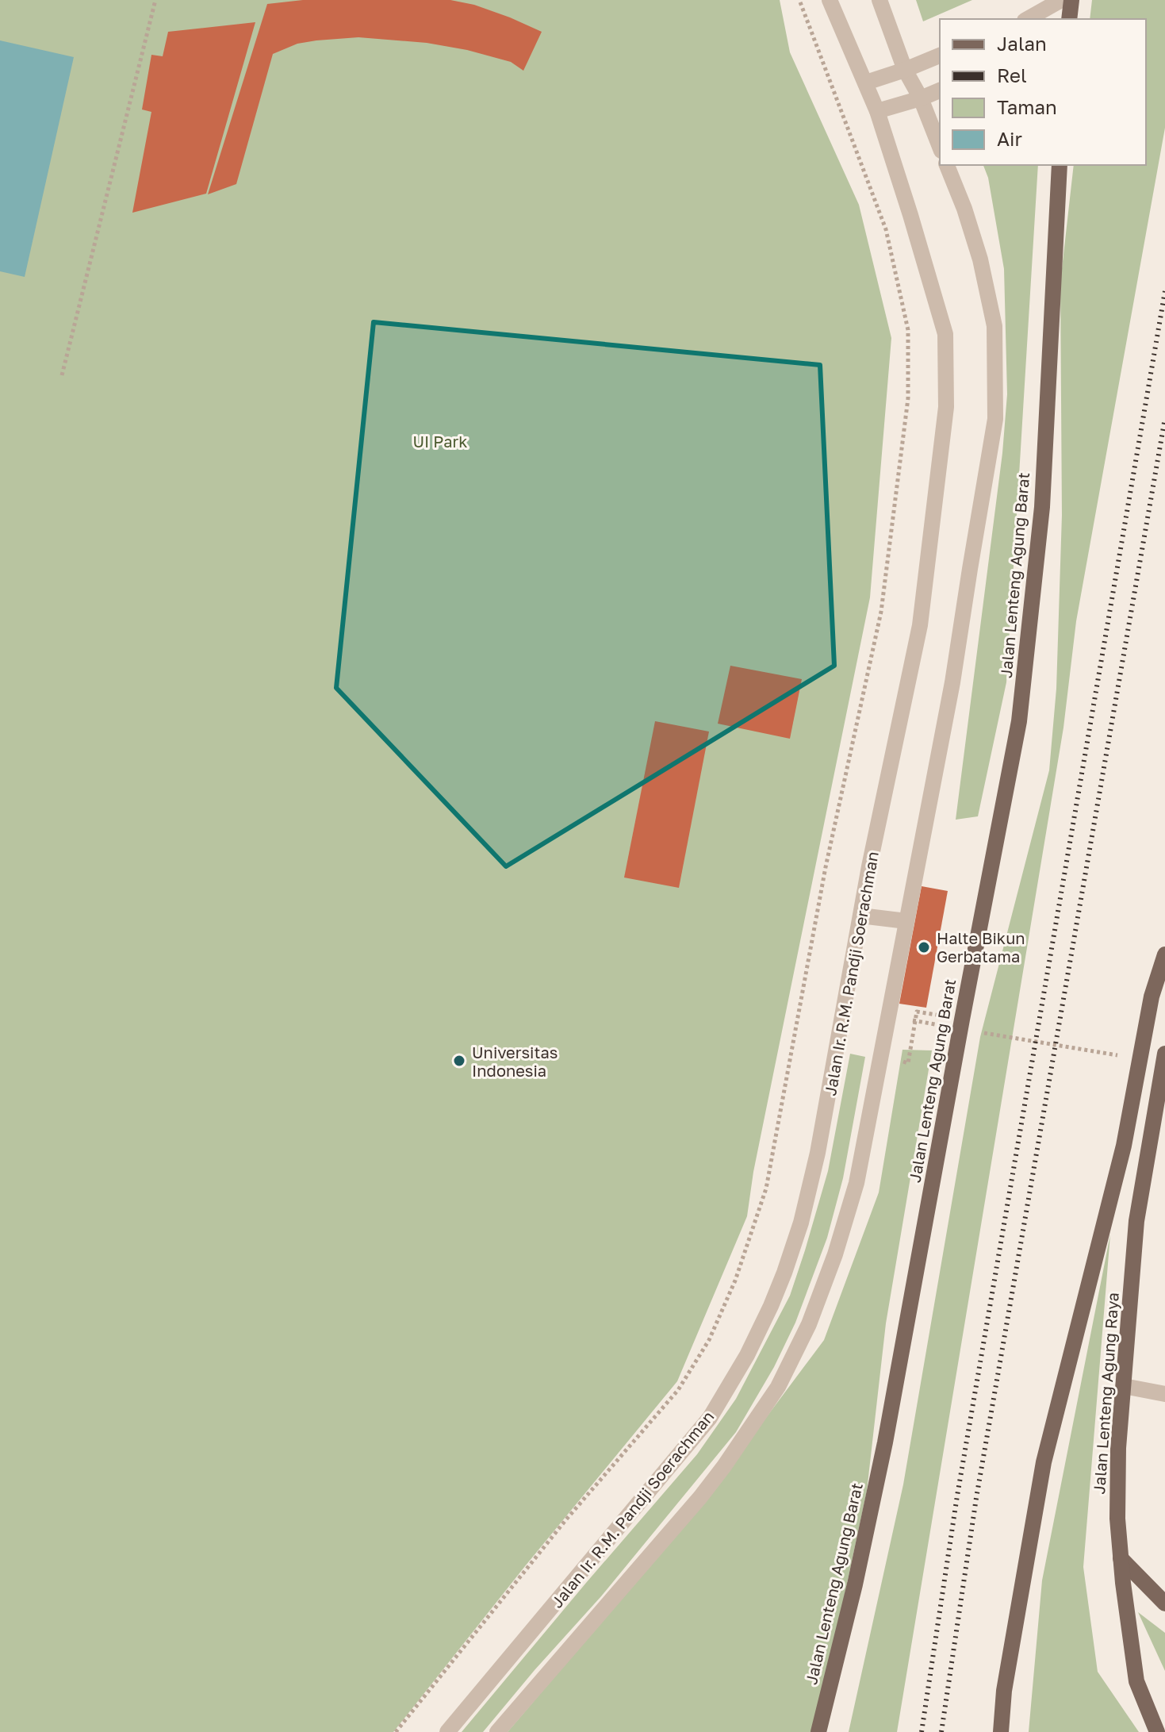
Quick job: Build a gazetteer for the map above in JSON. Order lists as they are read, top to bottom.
{
  "streets": {
    "main road": ["Jalan Lenteng Agung Barat", "Jalan Lenteng Agung Raya"],
    "street": ["Jalan Ir. R.M. Pandji Soerachman"]
  },
  "parks": ["UI Park"],
  "places": ["Halte Bikun Gerbatama", "Universitas Indonesia"],
  "legend": [
    "Jalan",
    "Rel",
    "Taman",
    "Air"
  ]
}
